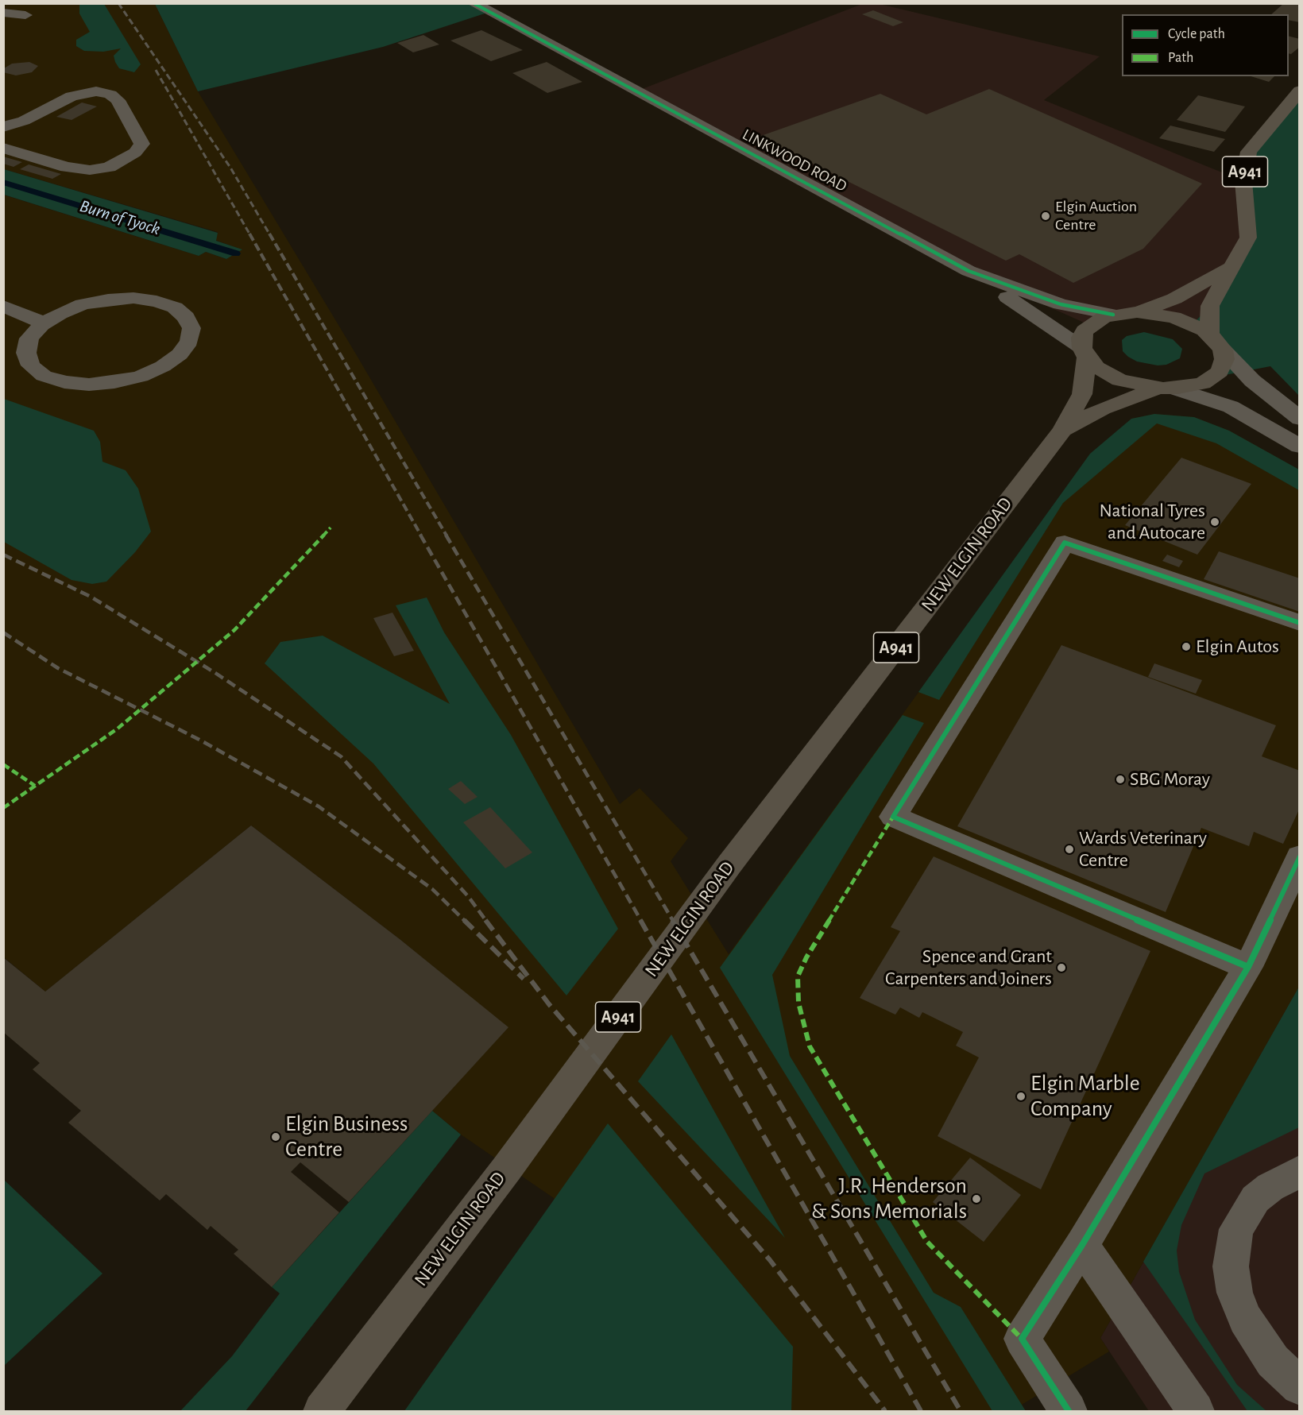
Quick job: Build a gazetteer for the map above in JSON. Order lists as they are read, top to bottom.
{
  "streets": {
    "main road": ["A941", "NEW ELGIN ROAD"],
    "street": ["LINKWOOD ROAD"]
  },
  "crossings": [
    ["LINKWOOD ROAD", "NEW ELGIN ROAD"]
  ],
  "water": ["Burn of Tyock"],
  "places": [
    "Elgin Auction Centre",
    "National Tyres and Autocare",
    "Elgin Autos",
    "SBG Moray",
    "Wards Veterinary Centre",
    "Spence and Grant Carpenters and Joiners",
    "Elgin Marble Company",
    "Elgin Business Centre",
    "J.R. Henderson & Sons Memorials"
  ],
  "legend": ["Cycle path", "Path"]
}
